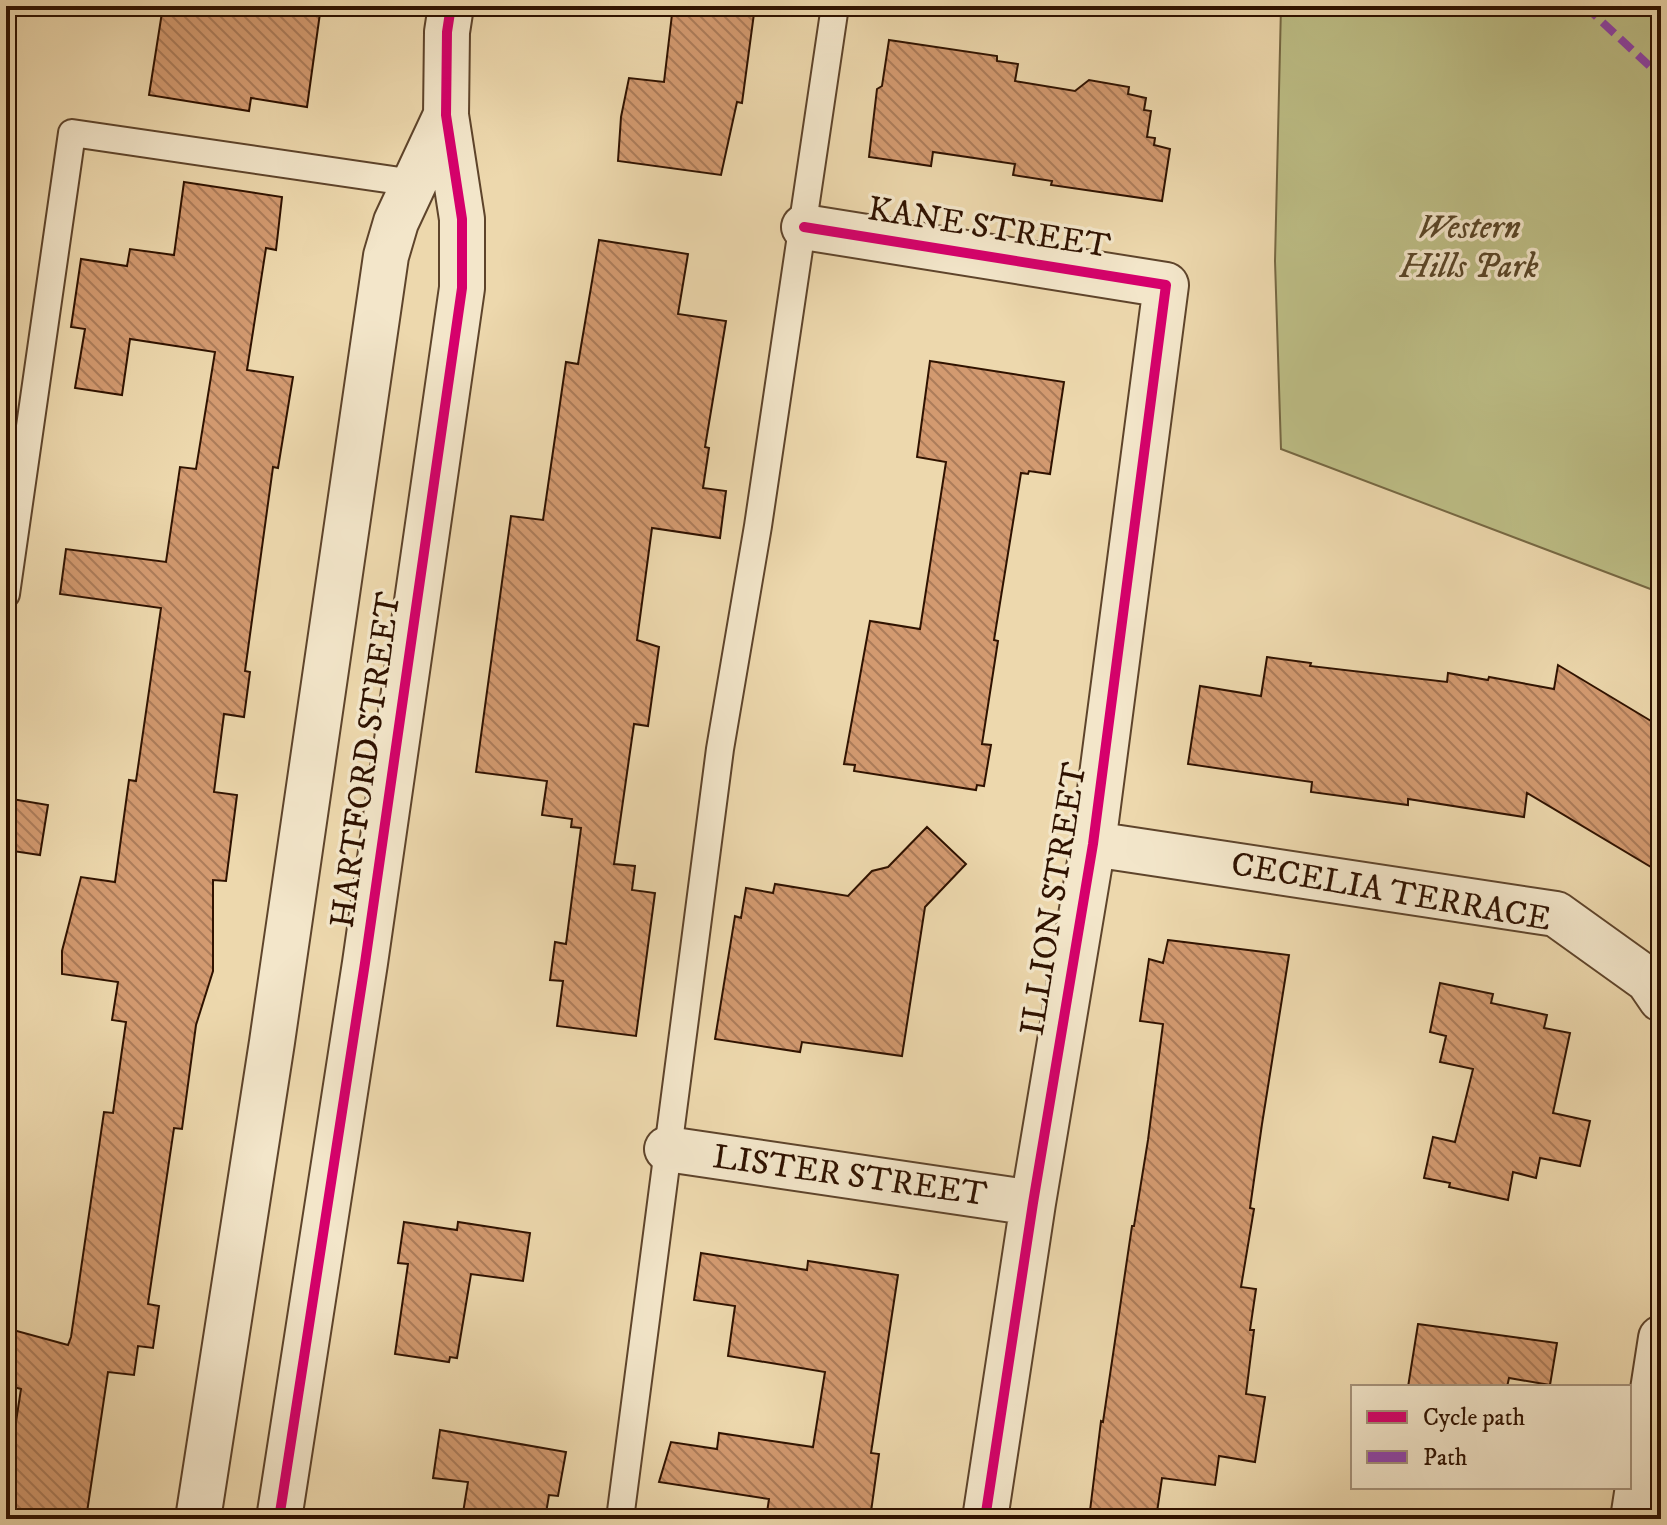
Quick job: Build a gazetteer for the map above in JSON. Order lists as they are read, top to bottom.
{
  "streets": {
    "street": [
      "KANE STREET",
      "HARTFORD STREET",
      "CECELIA TERRACE",
      "ILLION STREET",
      "LISTER STREET"
    ]
  },
  "crossings": [
    ["KANE STREET", "ILLION STREET"],
    ["CECELIA TERRACE", "ILLION STREET"],
    ["ILLION STREET", "LISTER STREET"]
  ],
  "parks": ["Western Hills Park"],
  "legend": ["Cycle path", "Path"]
}
